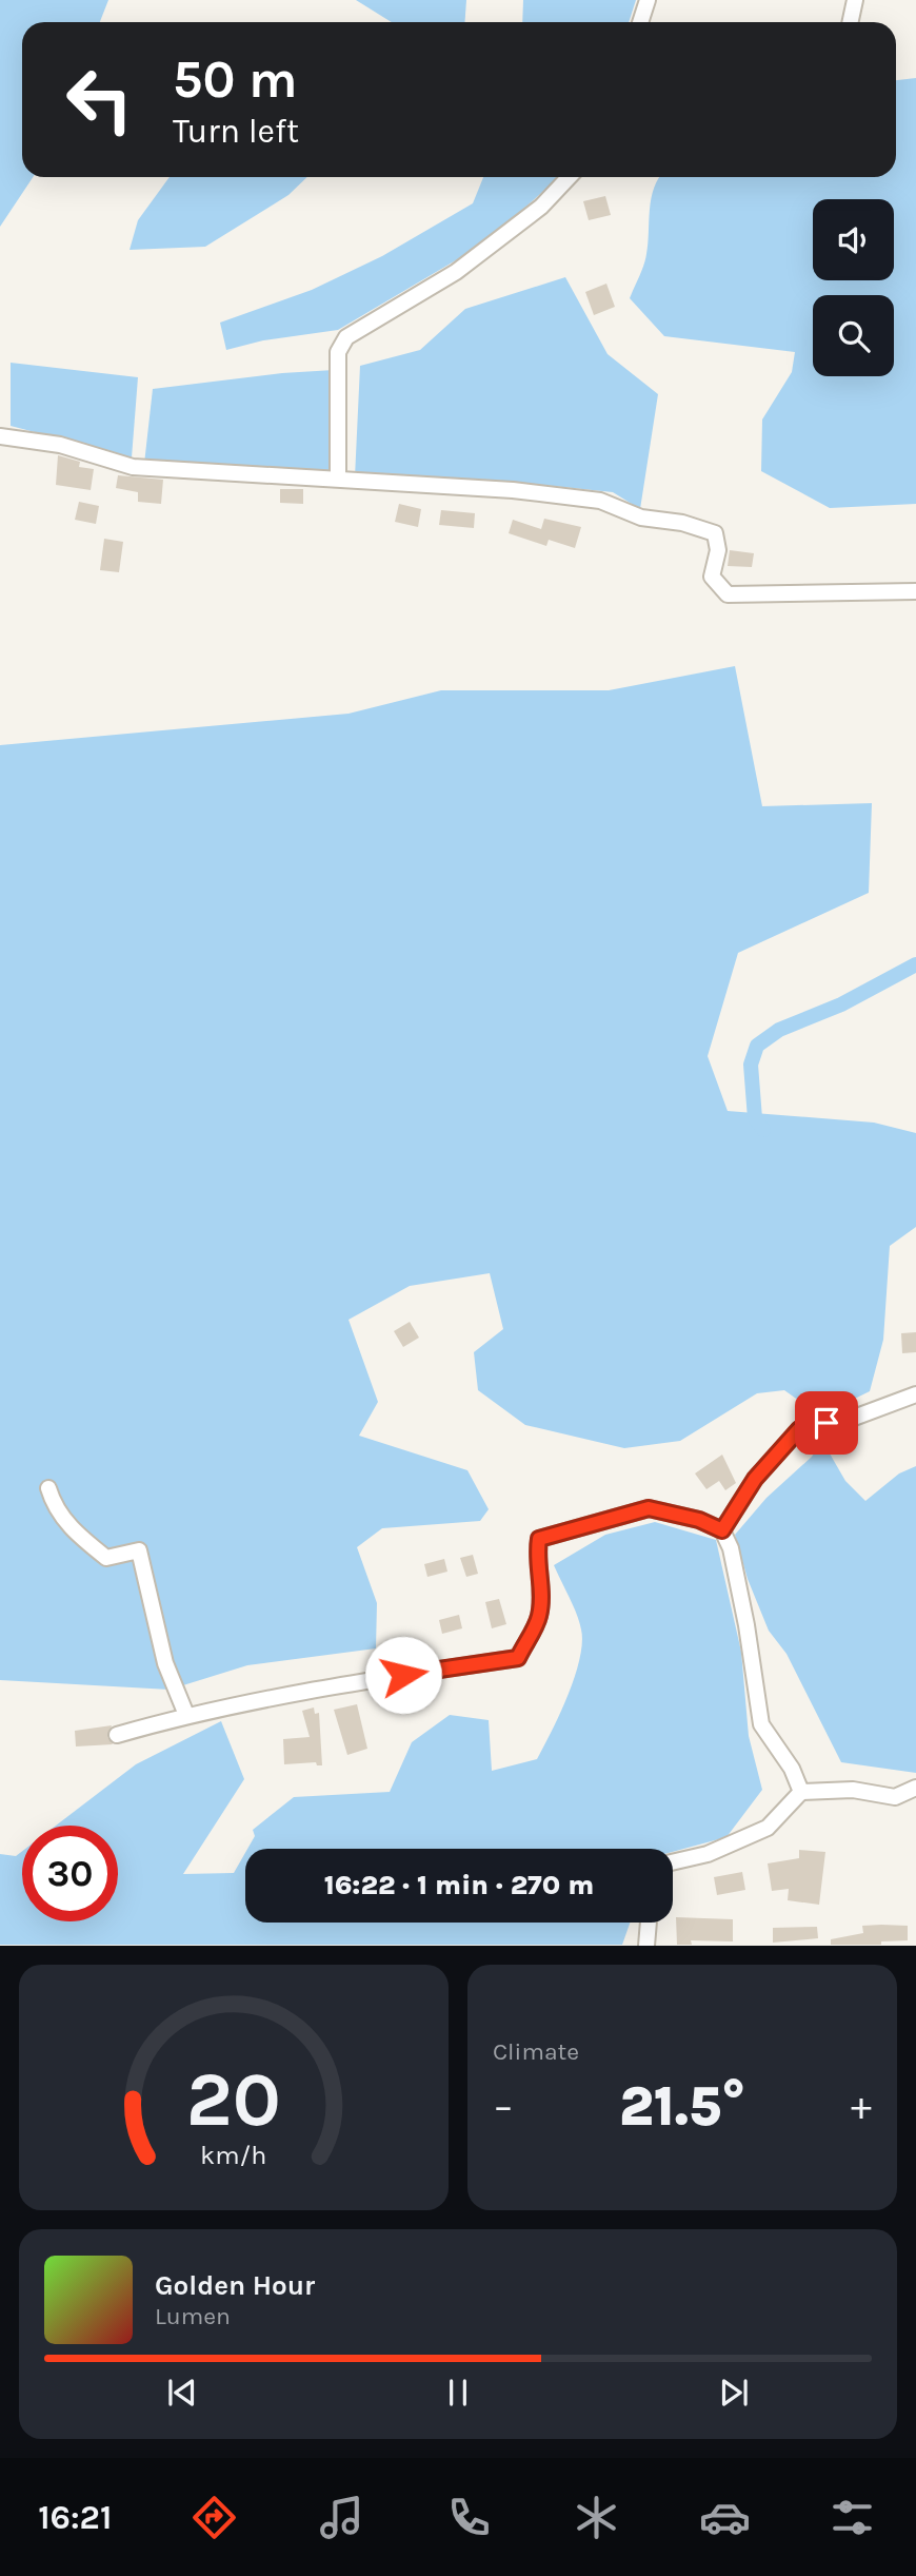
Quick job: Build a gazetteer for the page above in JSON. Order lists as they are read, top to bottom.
{
  "page": {
    "turn": ["50 m", "Turn left"],
    "limit": "30",
    "trip": "16:22 · 1 min · 270 m",
    "tile": "Climate",
    "heat": ["−", "21.5°", "+"],
    "song": ["Golden Hour", "Lumen"],
    "tabs": "16:21",
    "gauge": ["20", "km/h"]
  }
}
